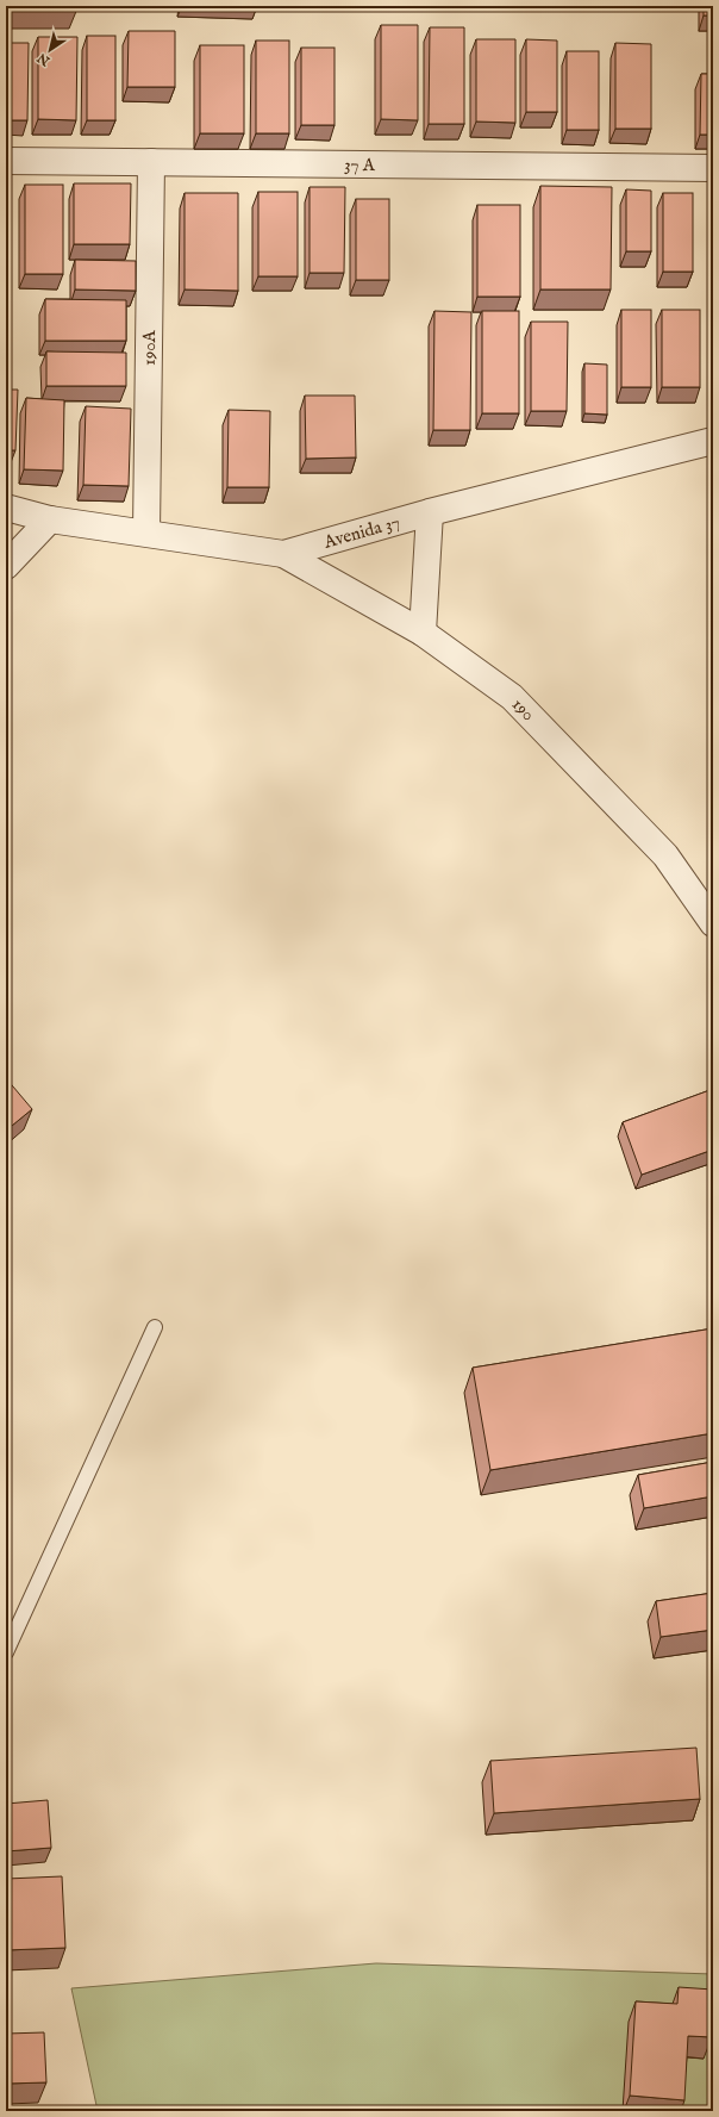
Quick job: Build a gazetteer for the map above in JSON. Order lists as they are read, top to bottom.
{
  "streets": {
    "street": [
      "37 A",
      "190A",
      "Avenida 37",
      "190"
    ]
  },
  "crossings": [
    ["37 A", "190A"],
    ["190A", "Avenida 37"],
    ["Avenida 37", "190"]
  ],
  "north": "bottom left"
}
